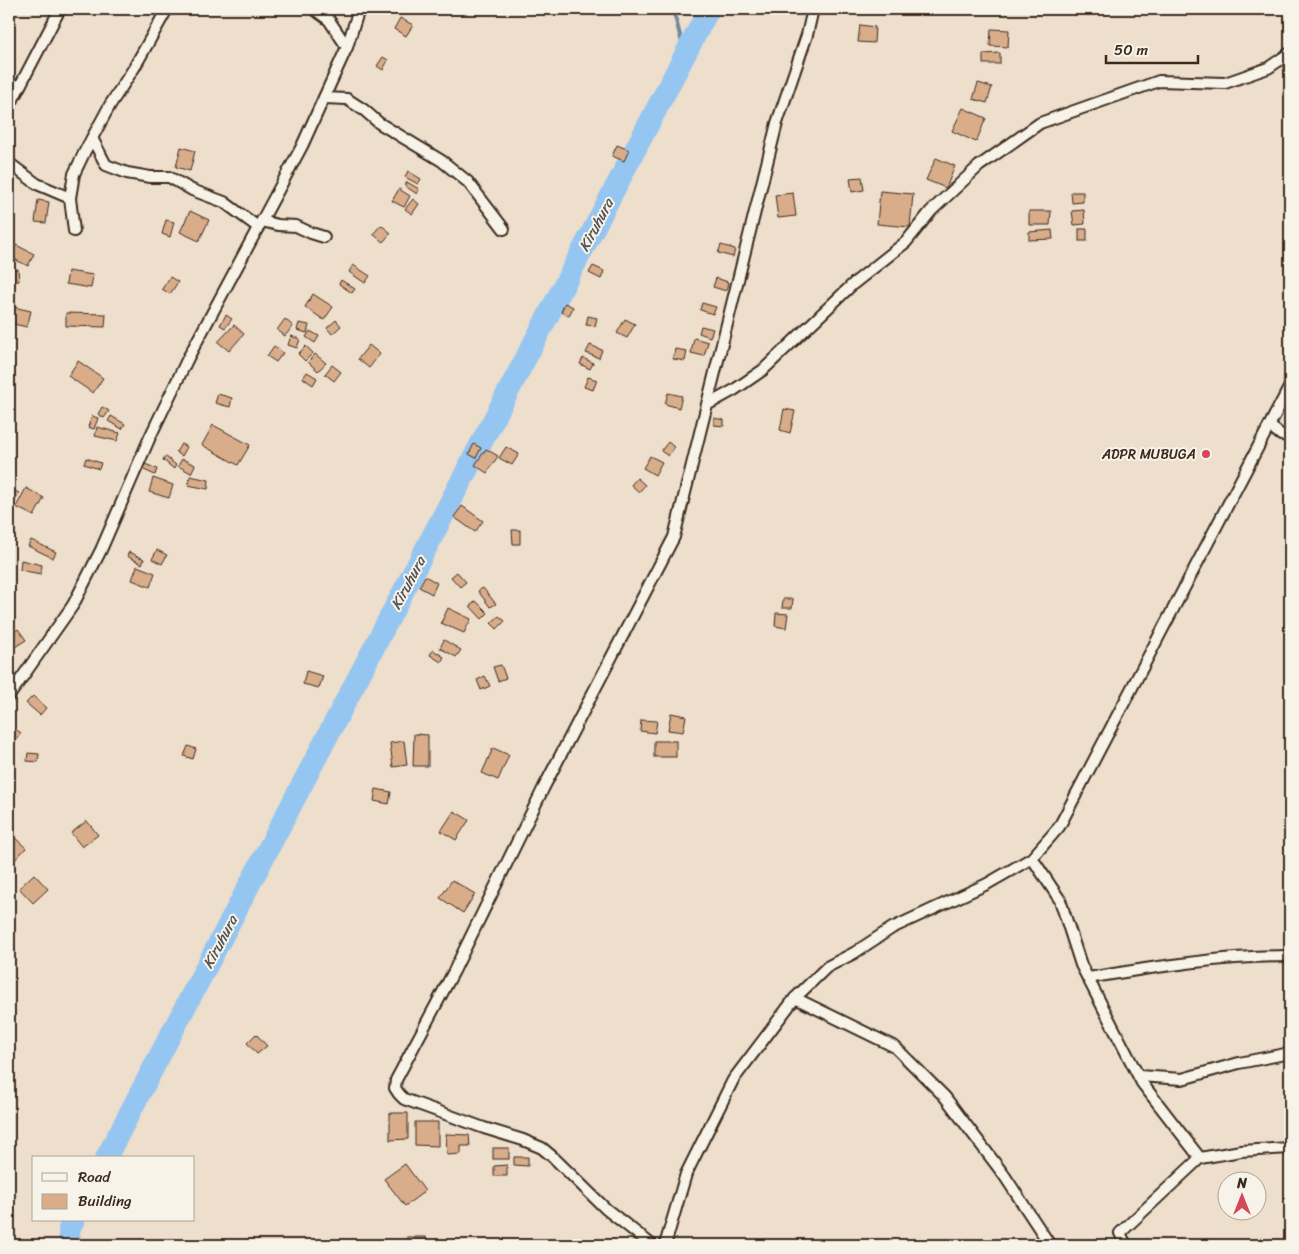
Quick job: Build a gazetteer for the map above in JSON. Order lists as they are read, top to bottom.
{
  "water": ["Kiruhura"],
  "places": ["ADPR MUBUGA"],
  "legend": ["Road", "Building"],
  "scale_bar": "50 m",
  "north": "top"
}
